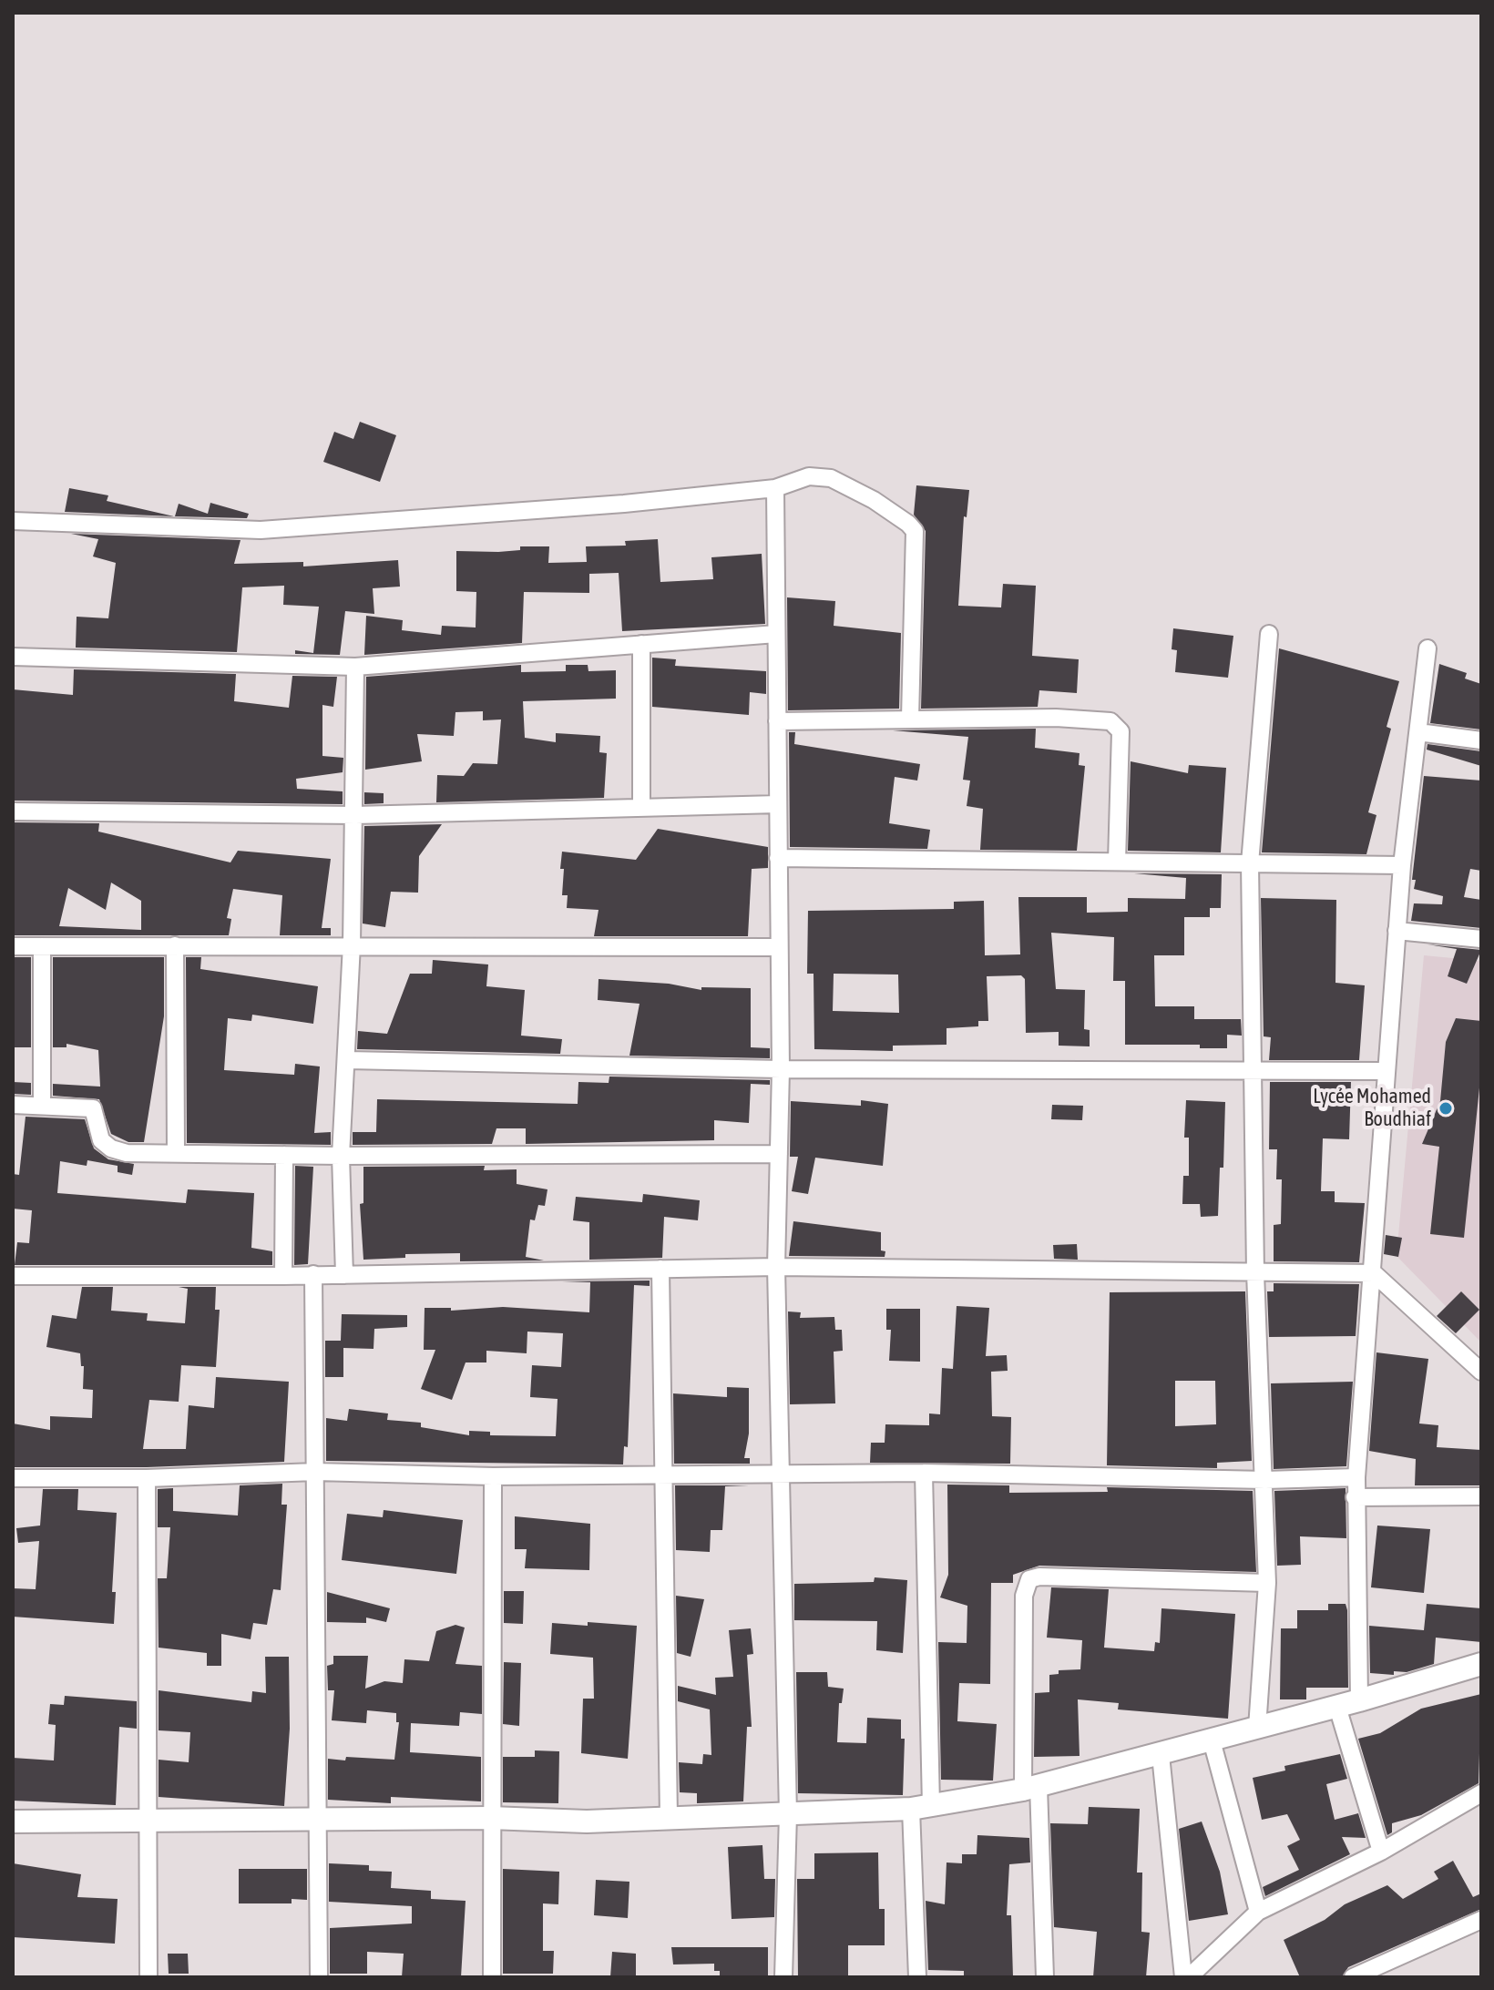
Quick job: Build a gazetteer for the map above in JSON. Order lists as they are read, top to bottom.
{
  "places": ["Lycée Mohamed Boudhiaf"]
}
